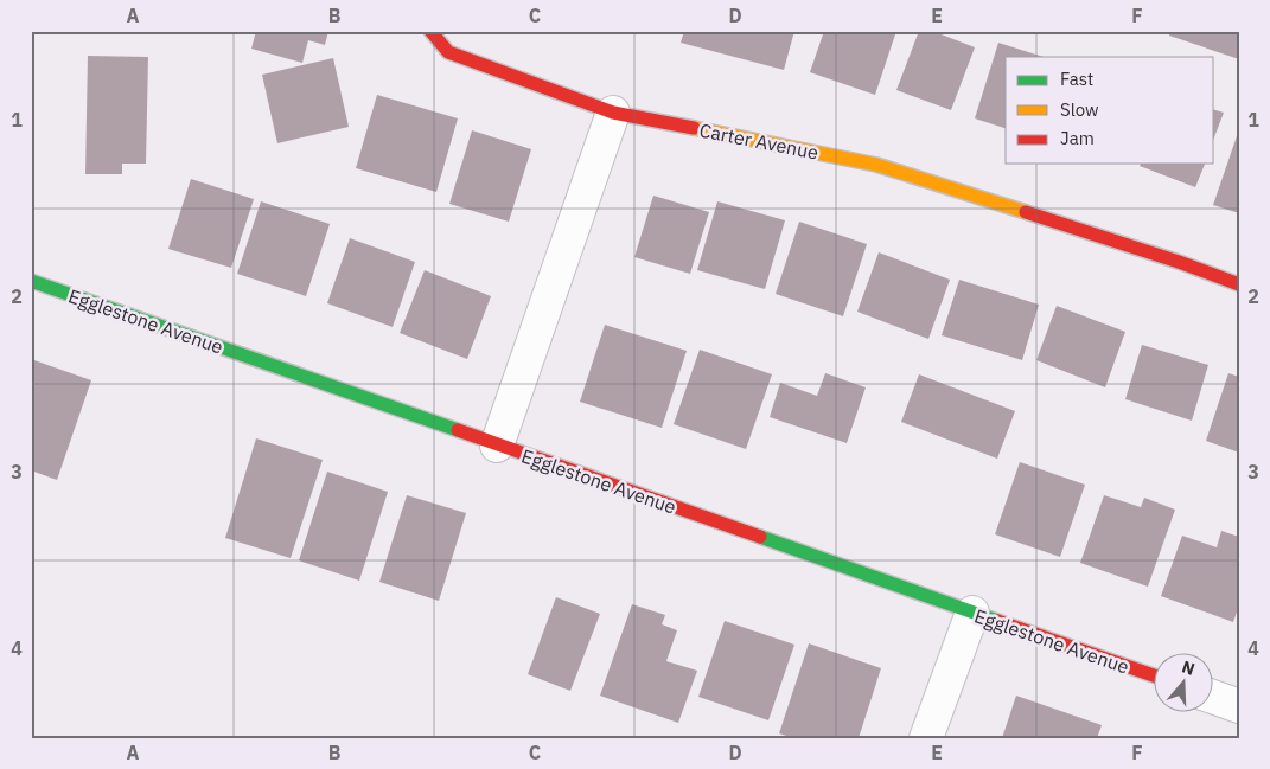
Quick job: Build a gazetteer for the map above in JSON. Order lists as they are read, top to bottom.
{
  "streets": {
    "street": ["Carter Avenue", "Egglestone Avenue"]
  },
  "legend": ["Fast", "Slow", "Jam"],
  "north": "top",
  "grid": {
    "columns": [
      "A",
      "B",
      "C",
      "D",
      "E",
      "F"
    ],
    "rows": [
      "1",
      "2",
      "3",
      "4"
    ]
  }
}
